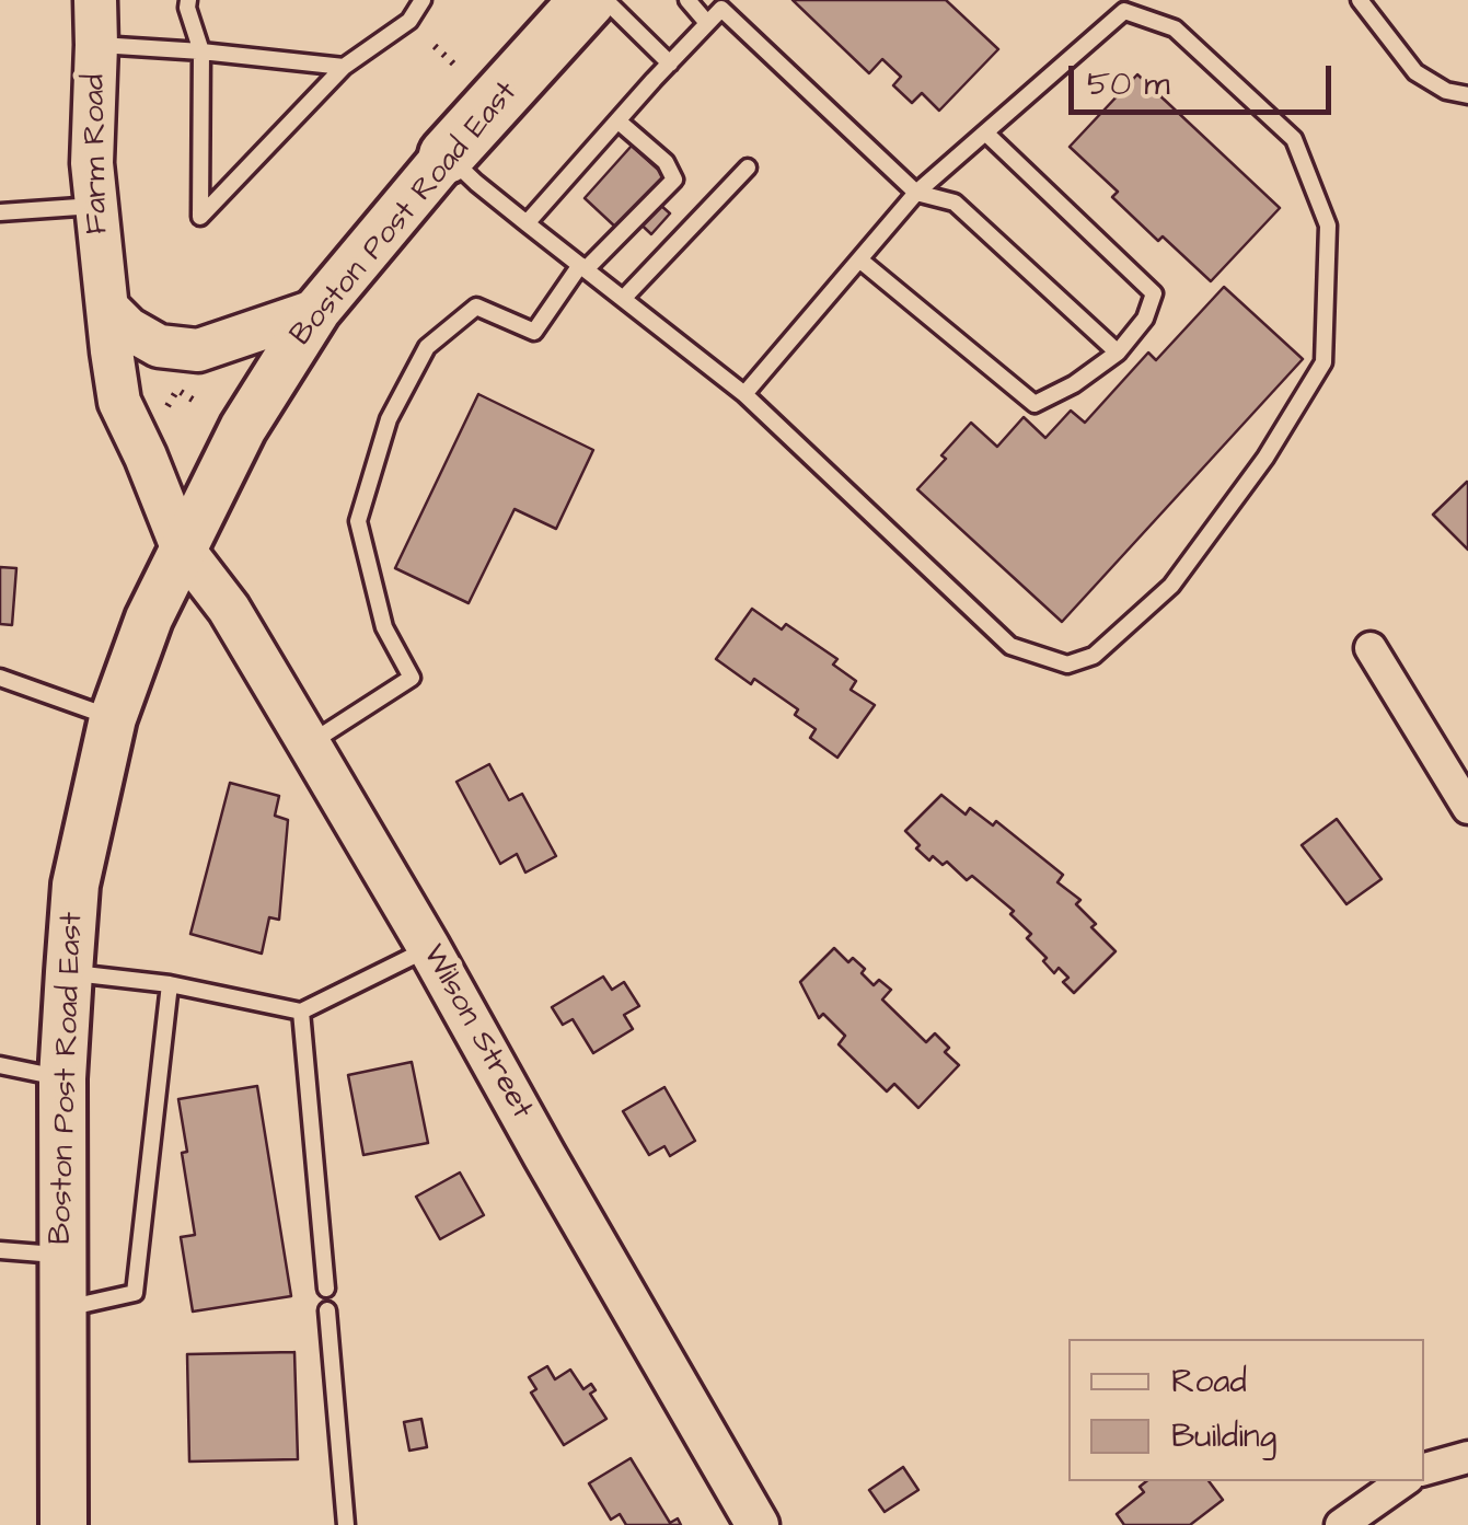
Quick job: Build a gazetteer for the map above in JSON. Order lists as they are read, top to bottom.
{
  "streets": {
    "highway": ["Boston Post Road East"],
    "street": ["Farm Road", "Wilson Street"]
  },
  "crossings": [
    ["Farm Road", "Boston Post Road East"],
    ["Farm Road", "Wilson Street"],
    ["Boston Post Road East", "Wilson Street"]
  ],
  "legend": ["Road", "Building"],
  "scale_bar": "50 m"
}
